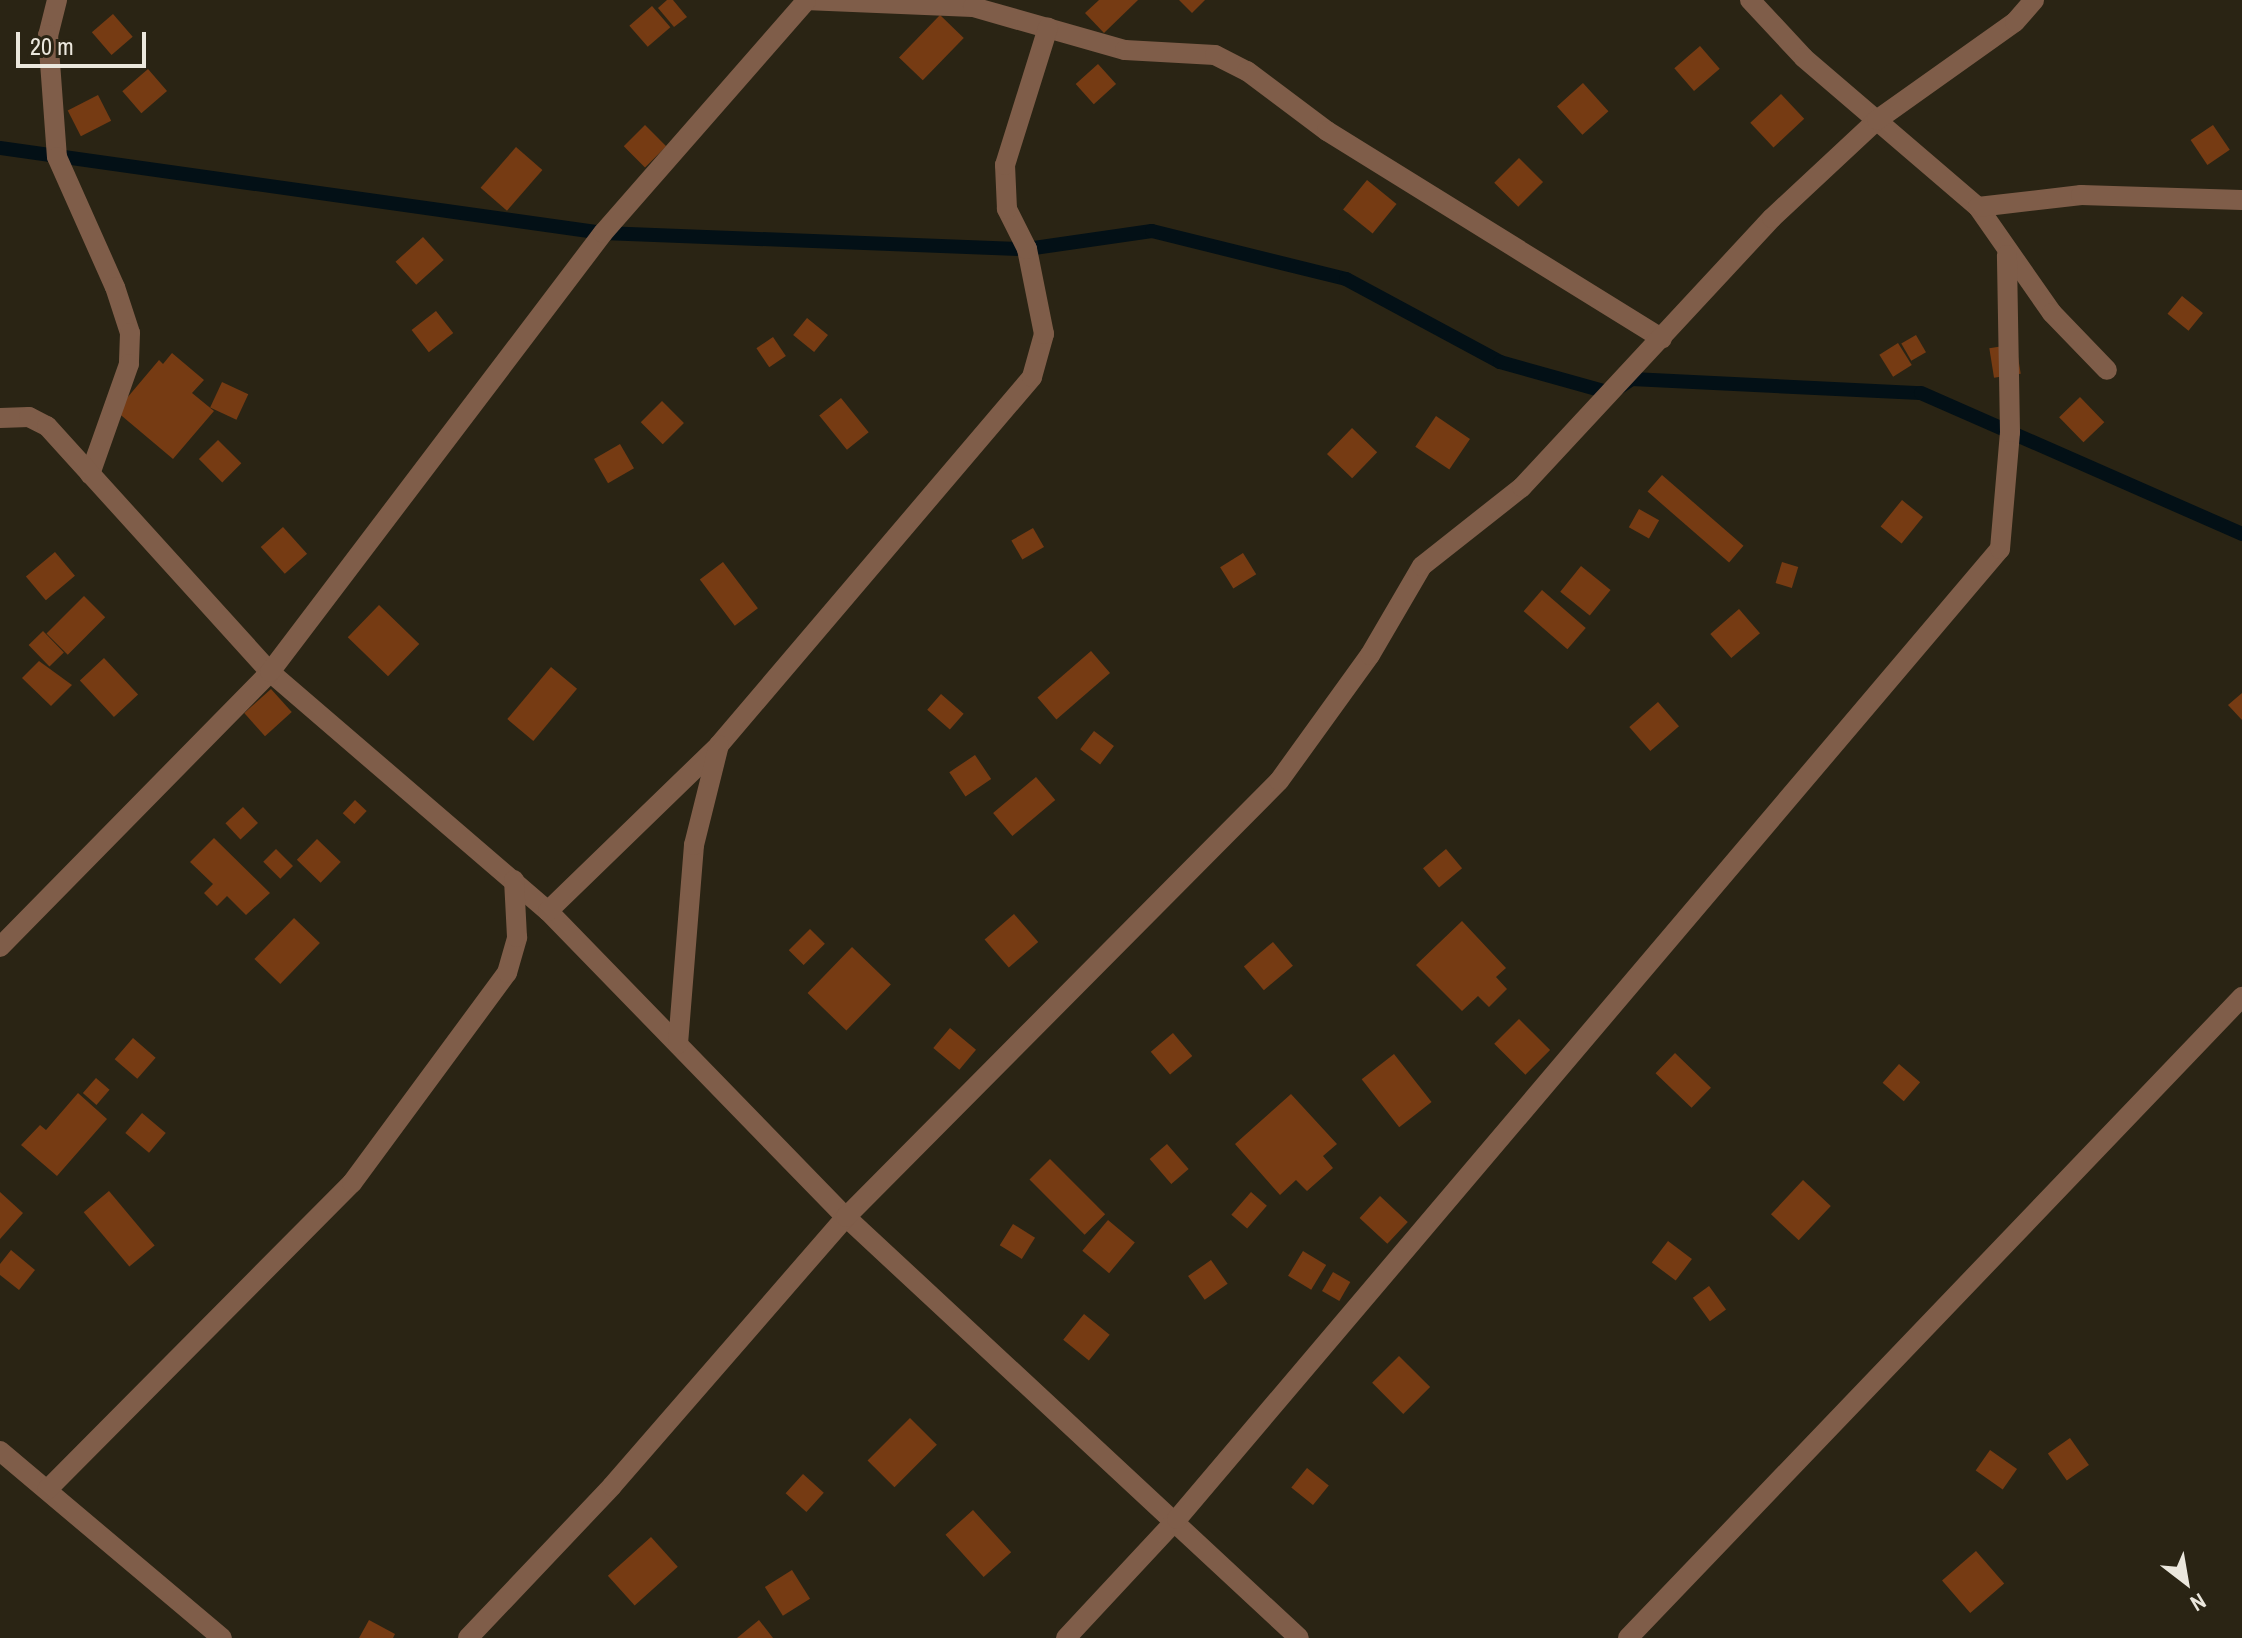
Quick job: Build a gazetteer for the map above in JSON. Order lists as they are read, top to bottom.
{
  "scale_bar": "20 m",
  "north": "bottom right"
}
